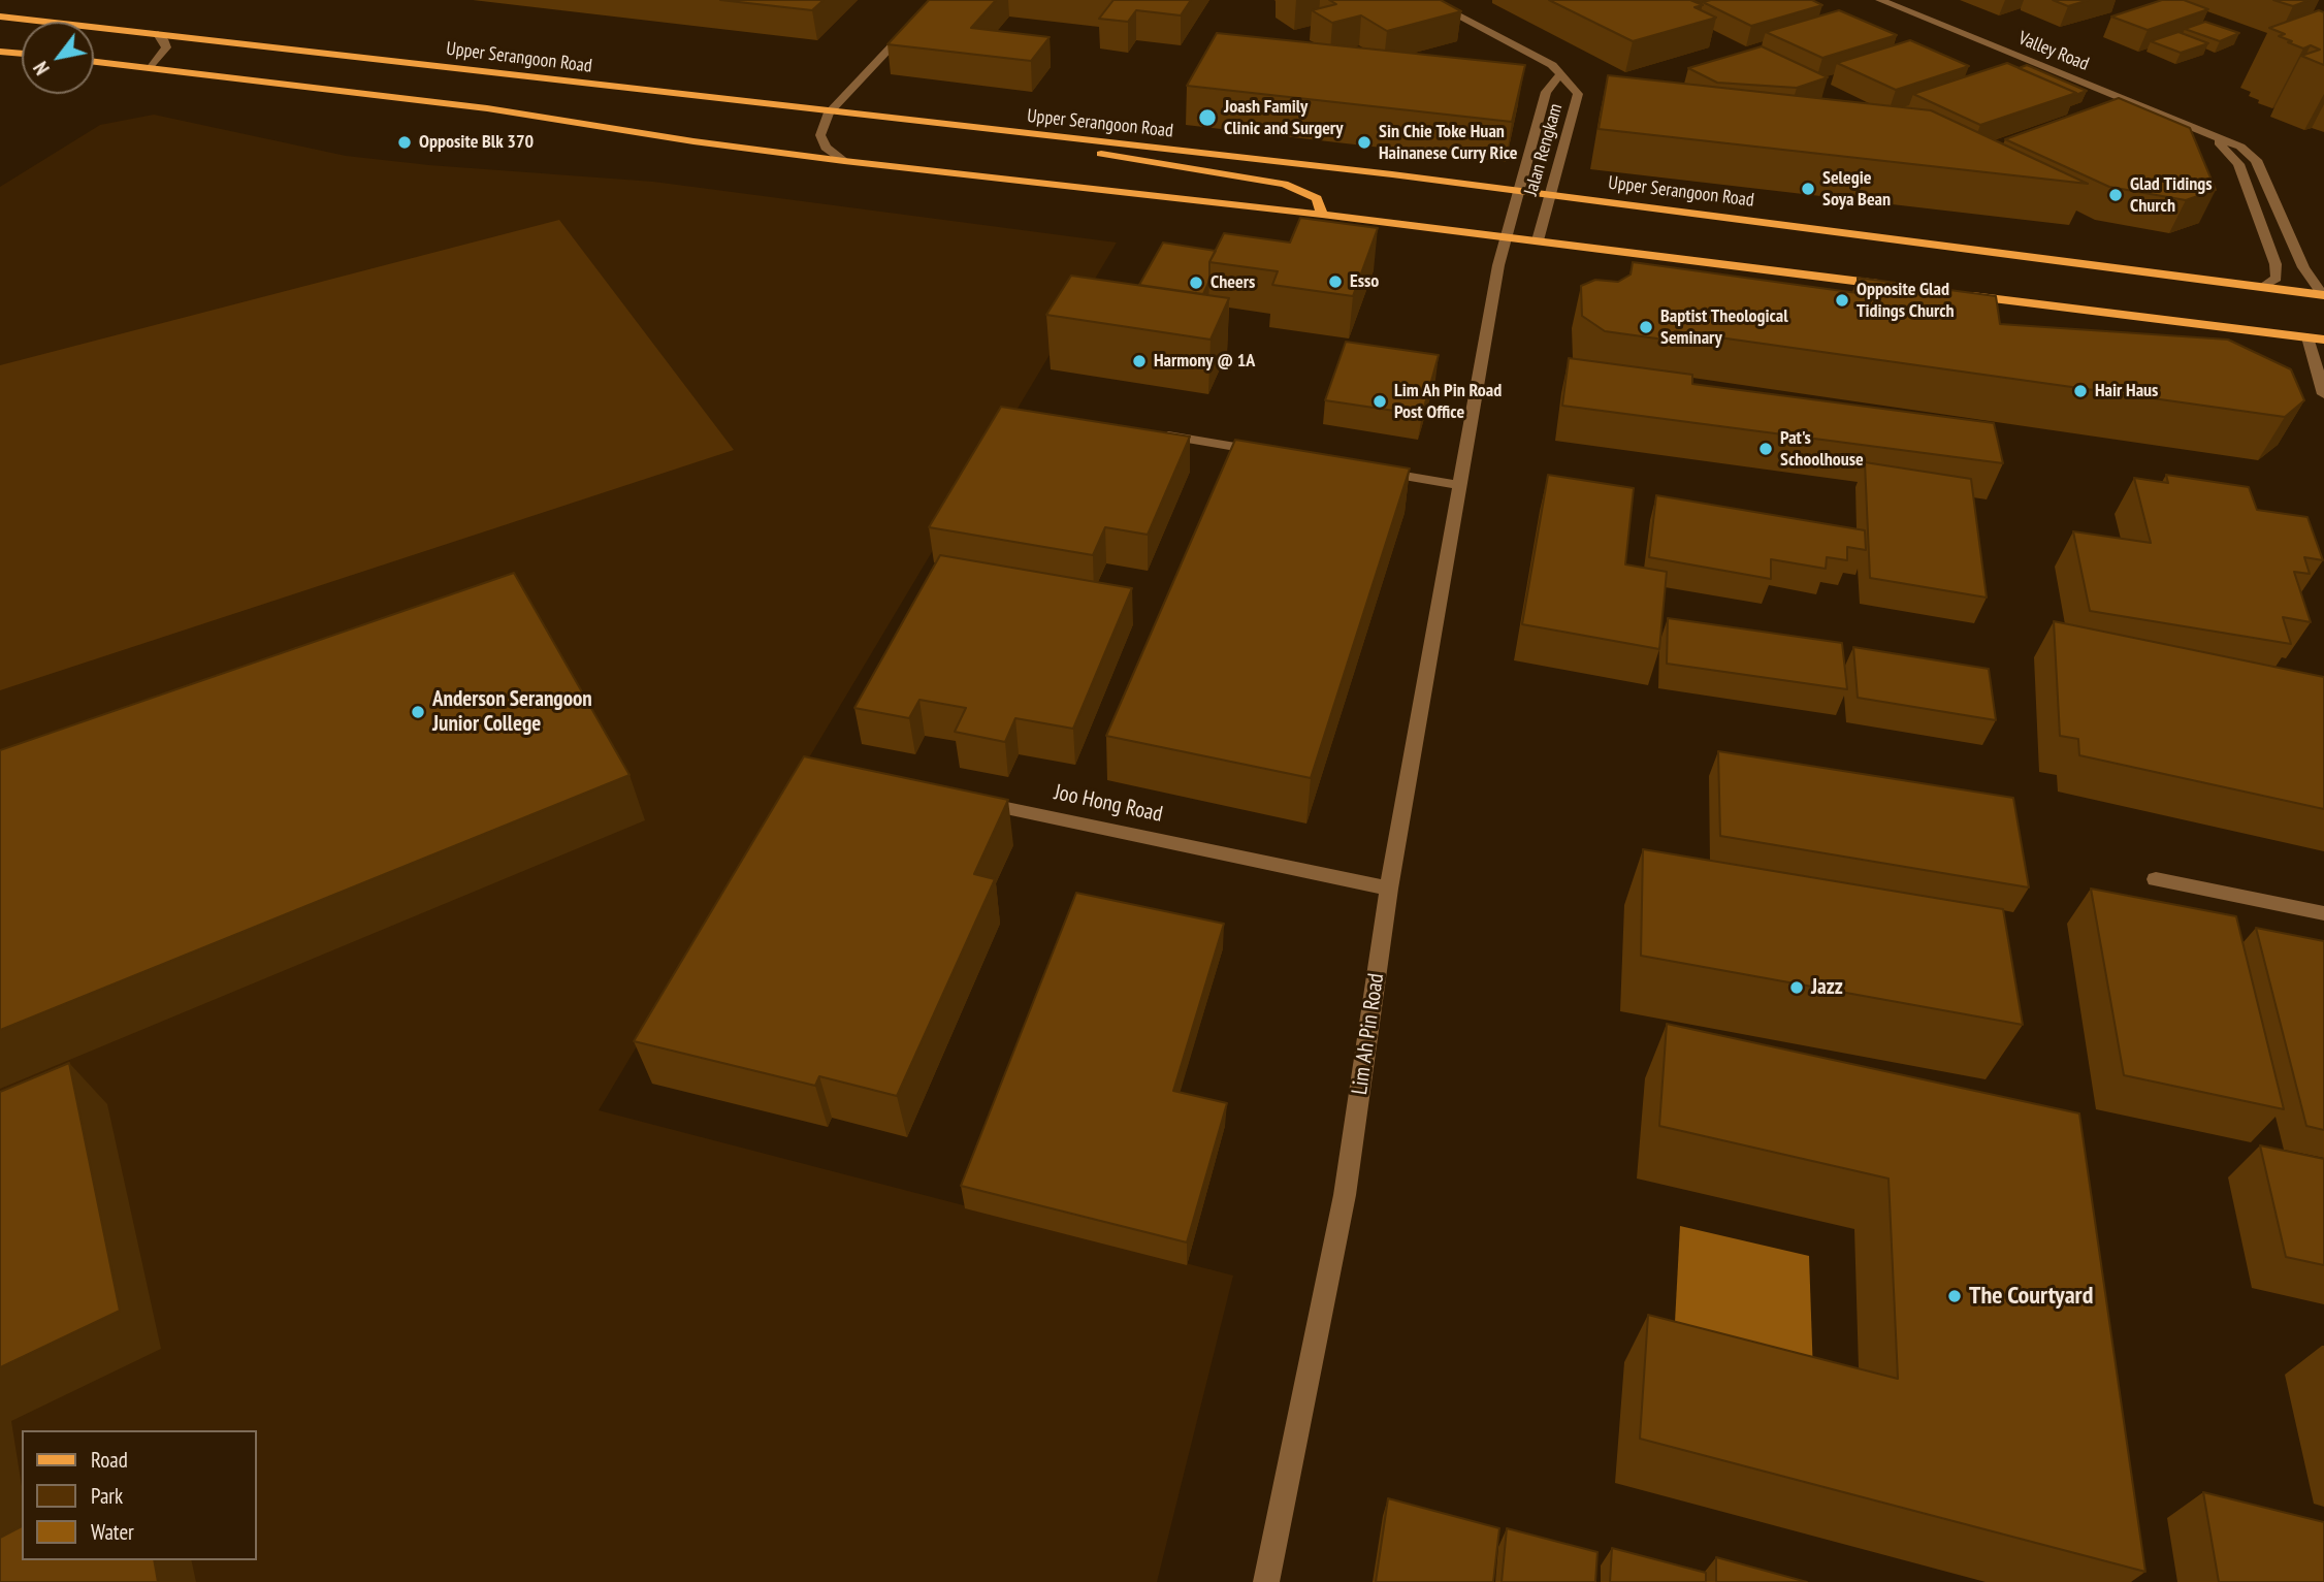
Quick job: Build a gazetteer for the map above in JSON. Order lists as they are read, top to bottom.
{
  "streets": {
    "main road": ["Upper Serangoon Road"],
    "street": [
      "Valley Road",
      "Jalan Rengkam",
      "Joo Hong Road",
      "Lim Ah Pin Road"
    ]
  },
  "crossings": [
    ["Valley Road", "Upper Serangoon Road"],
    ["Upper Serangoon Road", "Jalan Rengkam"],
    ["Jalan Rengkam", "Lim Ah Pin Road"],
    ["Joo Hong Road", "Lim Ah Pin Road"]
  ],
  "places": [
    "Joash Family Clinic and Surgery",
    "Opposite Blk 370",
    "Sin Chie Toke Huan Hainanese Curry Rice",
    "Selegie Soya Bean",
    "Glad Tidings Church",
    "Esso",
    "Cheers",
    "Opposite Glad Tidings Church",
    "Baptist Theological Seminary",
    "Harmony @ 1A",
    "Hair Haus",
    "Lim Ah Pin Road Post Office",
    "Pat's Schoolhouse",
    "Anderson Serangoon Junior College",
    "Jazz",
    "The Courtyard"
  ],
  "legend": ["Road", "Park", "Water"],
  "north": "bottom left"
}
